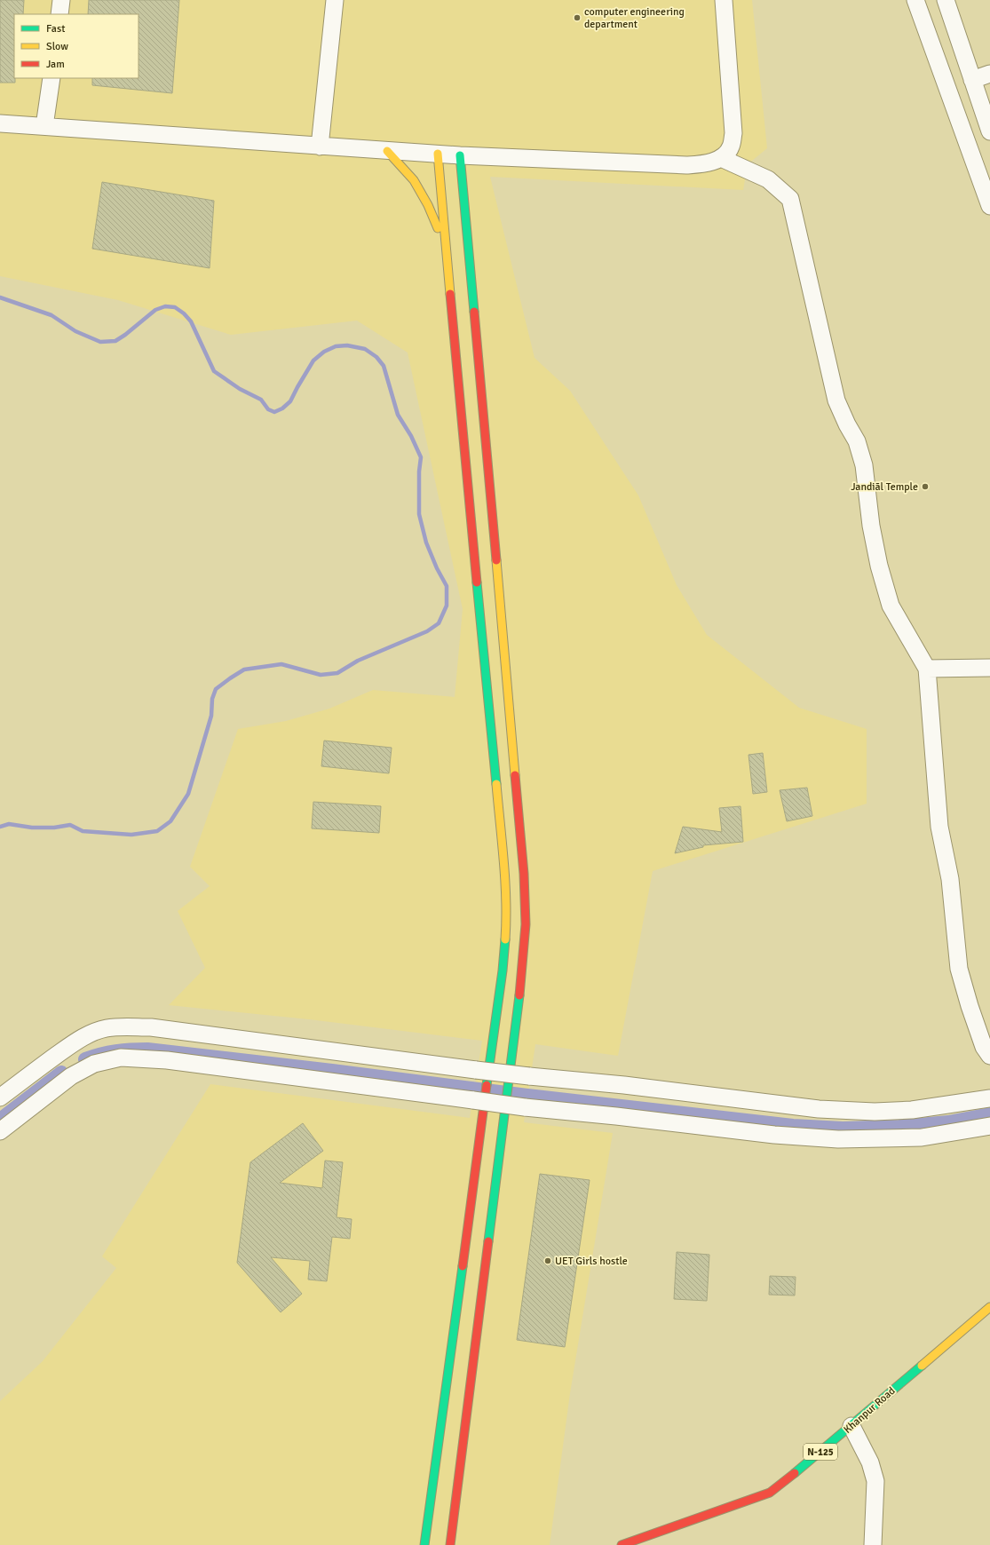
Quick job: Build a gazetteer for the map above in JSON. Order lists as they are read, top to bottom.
{
  "streets": {
    "main road": ["Khanpur Road", "N-125"]
  },
  "places": ["computer engineering department", "Jandiāl Temple", "UET Girls hostle"],
  "legend": ["Fast", "Slow", "Jam"]
}
